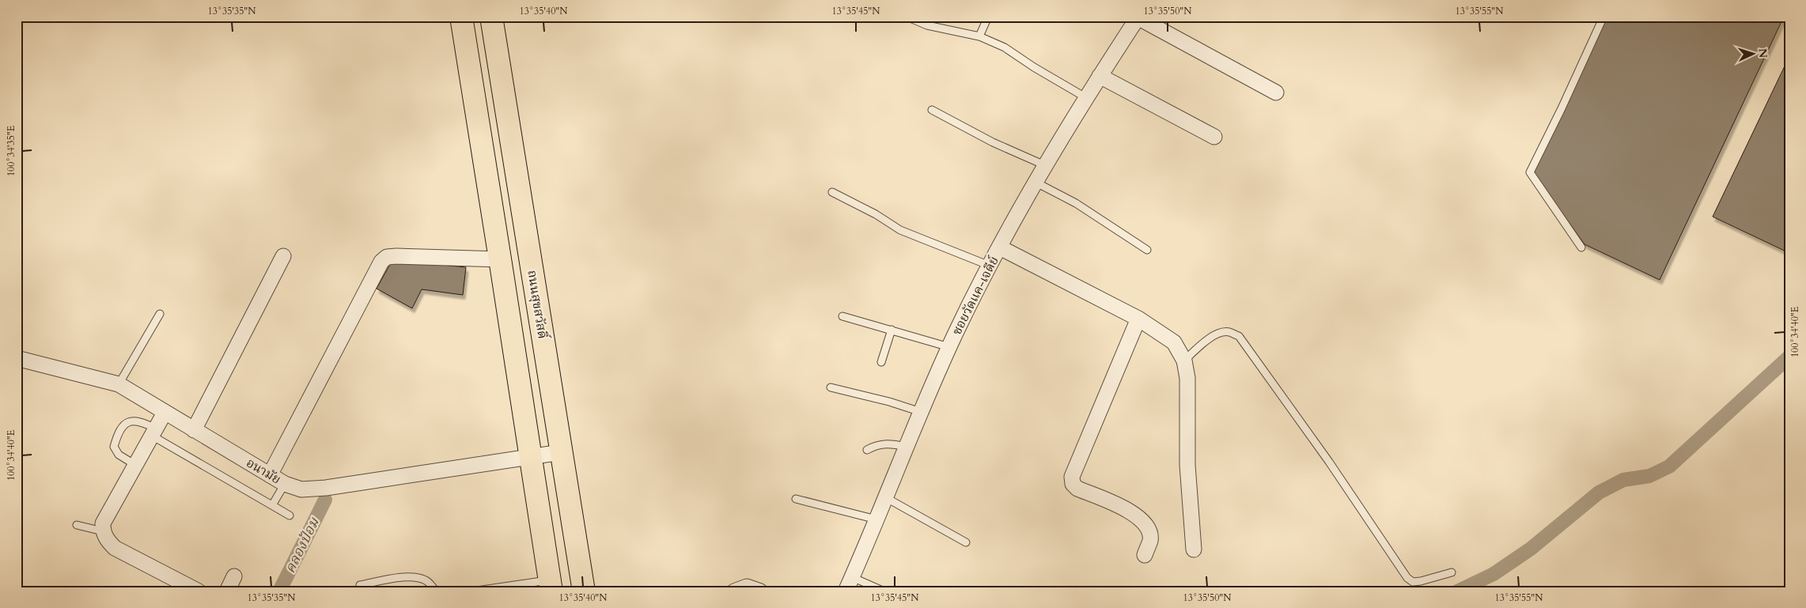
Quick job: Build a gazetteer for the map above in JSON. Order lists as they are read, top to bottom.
{
  "streets": {
    "main road": ["ถนนสุขสวัสดิ์"],
    "street": ["ซอยวัดแค-เจดีย์", "อนามัย"]
  },
  "crossings": [
    ["ถนนสุขสวัสดิ์", "อนามัย"]
  ],
  "water": ["คลองป้อม"],
  "north": "right",
  "coordinates": [
    "13°35'35\"N",
    "13°35'40\"N",
    "13°35'45\"N",
    "13°35'50\"N",
    "13°35'55\"N",
    "100°34'35\"E",
    "100°34'40\"E"
  ]
}
